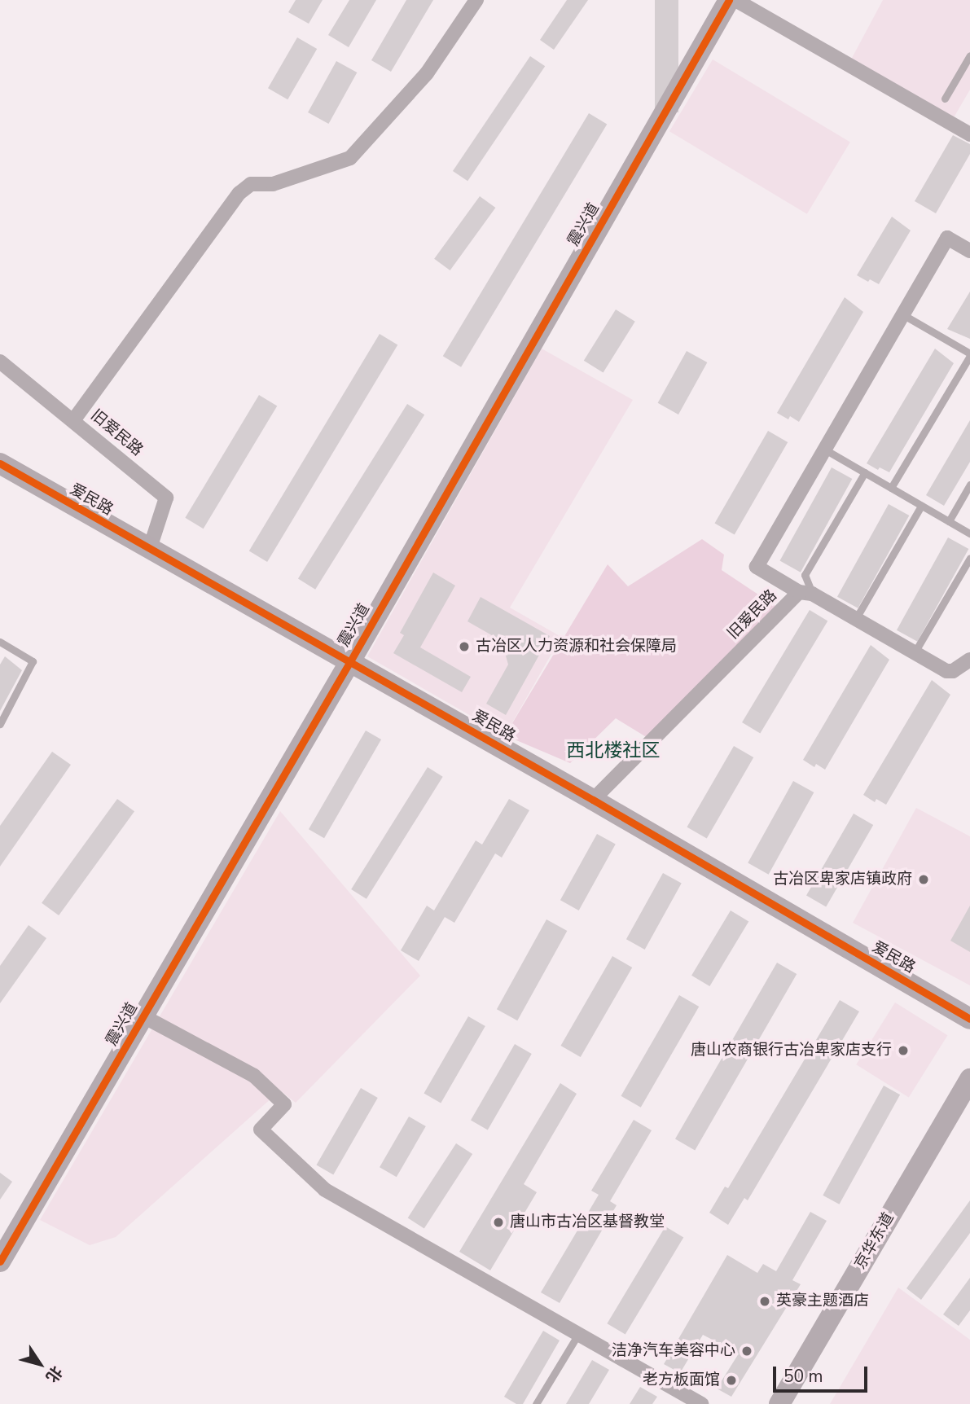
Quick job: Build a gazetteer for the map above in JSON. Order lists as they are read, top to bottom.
{
  "streets": {
    "street": [
      "震兴道",
      "旧爱民路",
      "爱民路",
      "京华东道"
    ]
  },
  "crossings": [
    ["震兴道", "爱民路"],
    ["旧爱民路", "爱民路"]
  ],
  "districts": ["西北楼社区"],
  "places": [
    "古冶区人力资源和社会保障局",
    "古冶区卑家店镇政府",
    "唐山农商银行古冶卑家店支行",
    "唐山市古冶区基督教堂",
    "英豪主题酒店",
    "洁净汽车美容中心",
    "老方板面馆"
  ],
  "scale_bar": "50 m",
  "north": "bottom right"
}
